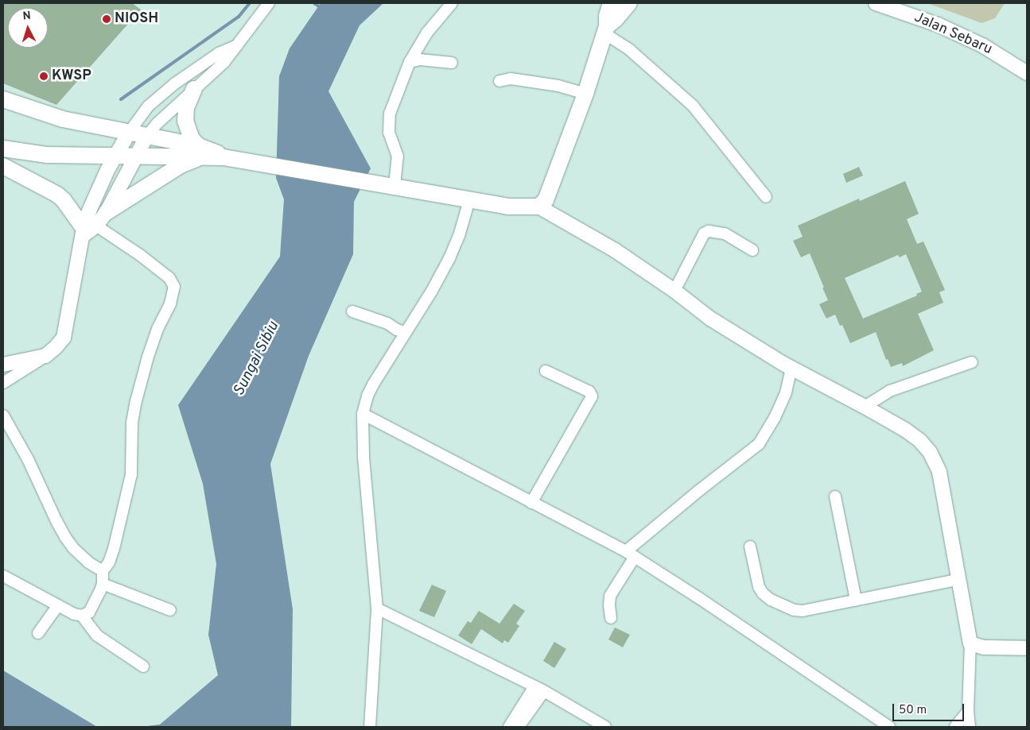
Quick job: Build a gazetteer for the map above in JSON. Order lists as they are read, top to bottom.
{
  "streets": {
    "street": ["Jalan Sebaru"]
  },
  "water": ["Sungai Sibiu"],
  "places": ["NIOSH", "KWSP"],
  "scale_bar": "50 m",
  "north": "top"
}
